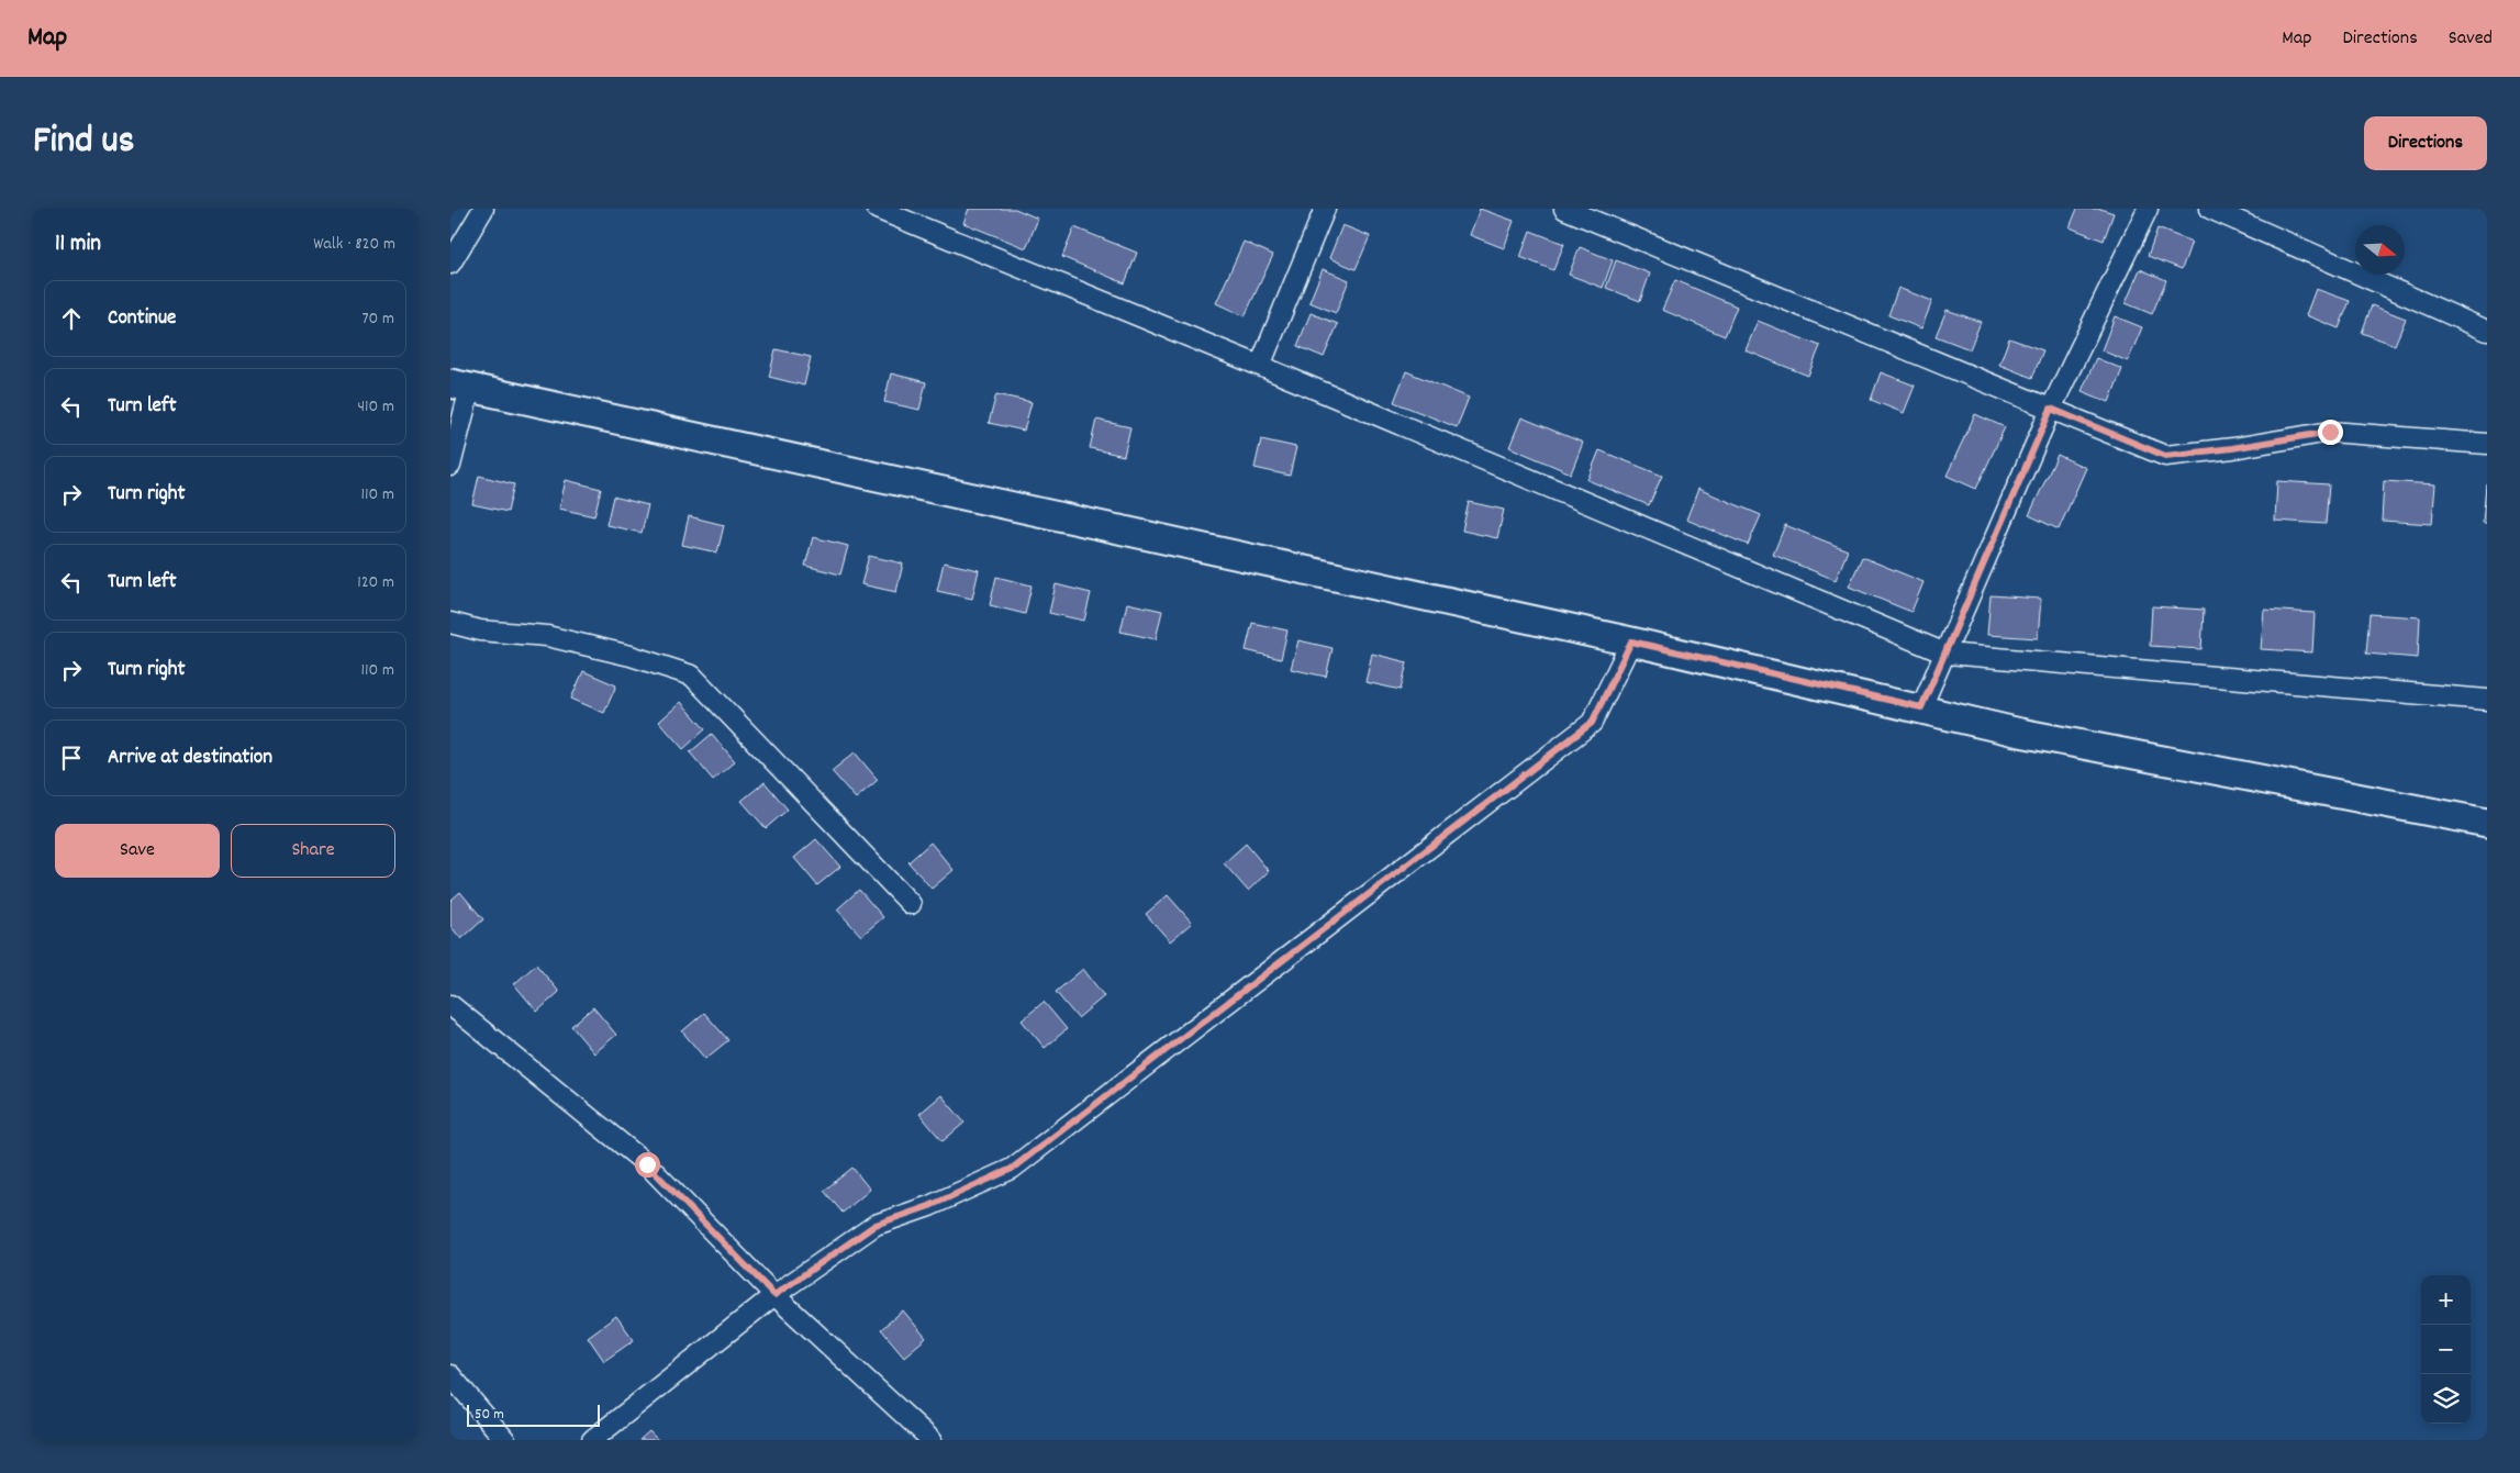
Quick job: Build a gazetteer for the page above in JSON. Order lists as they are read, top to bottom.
{
  "scale_bar": "50 m",
  "north": "right",
  "page": {
    "header": "Map",
    "nav": ["Map", "Directions", "Saved"],
    "title": "Find us",
    "buttons": [
      "Directions",
      ["Save", "Share"]
    ],
    "heading": ["11 min", "Walk · 820 m"],
    "list": [
      ["Continue", "70 m"],
      ["Turn left", "410 m"],
      ["Turn right", "110 m"],
      ["Turn left", "120 m"],
      ["Turn right", "110 m"],
      "Arrive at destination"
    ],
    "map_buttons": ["+", "−"],
    "scale": "50 m"
  }
}
